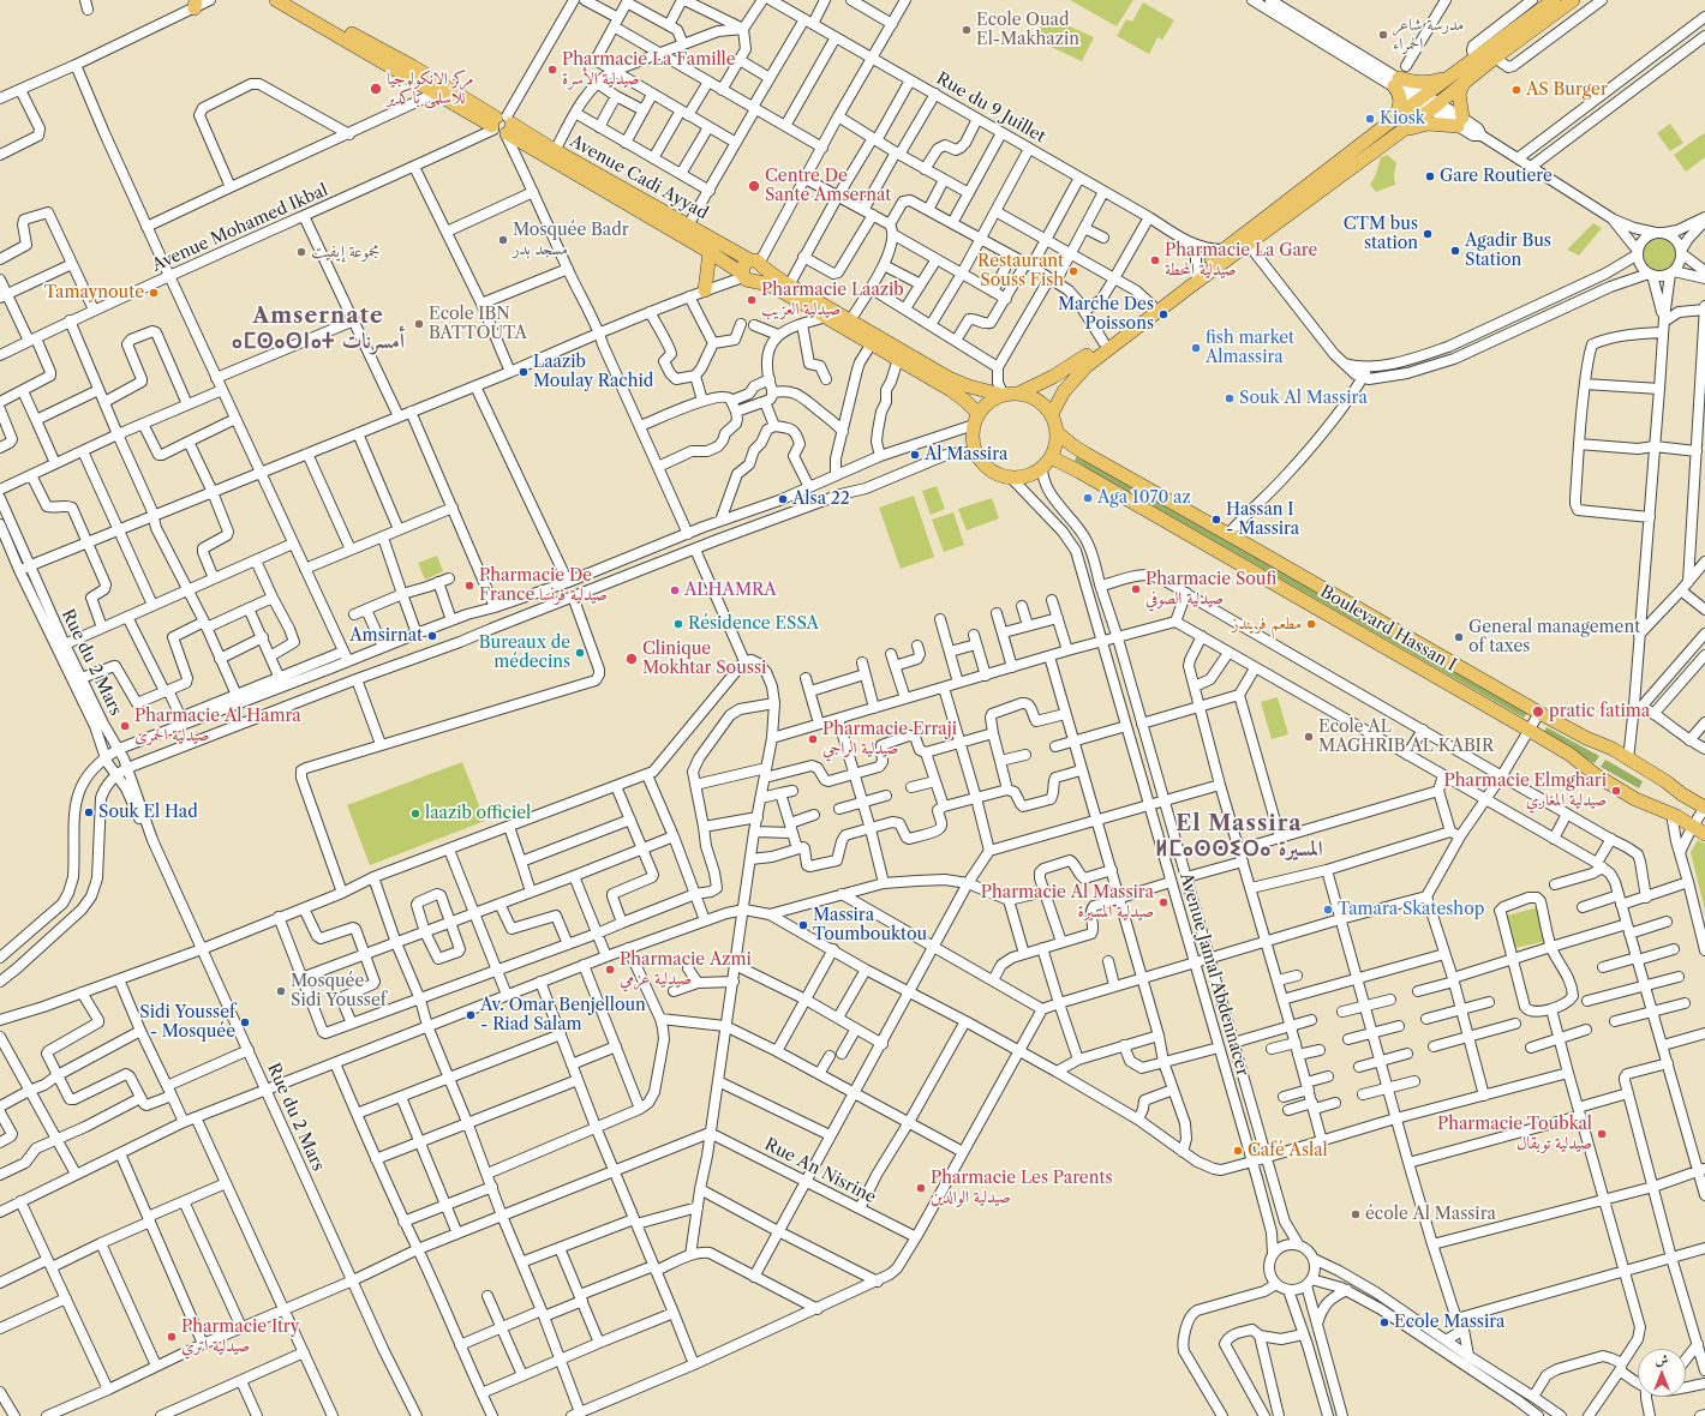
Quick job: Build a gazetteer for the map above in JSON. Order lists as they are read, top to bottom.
{
  "streets": {
    "main road": ["Avenue Cadi Ayyad", "Boulevard Hassan I"],
    "street": [
      "Rue du 9 Juillet",
      "Avenue Mohamed Ikbal",
      "Rue du 2 Mars",
      "Avenue Jamal Abdennacer",
      "Rue An Nisrine"
    ]
  },
  "crossings": [
    ["Avenue Cadi Ayyad", "Avenue Mohamed Ikbal"],
    ["Avenue Cadi Ayyad", "Boulevard Hassan I"],
    ["Avenue Cadi Ayyad", "Avenue Jamal Abdennacer"],
    ["Boulevard Hassan I", "Avenue Jamal Abdennacer"]
  ],
  "districts": ["Amsernate ⴰⵎⵙⴰⵔⵏⴰⵜ أمسرنات", "El Massira ⵍⵎⴰⵙⵙⵉⵔⴰ المسيرة"],
  "places": [
    "Ecole Ouad El-Makhazin",
    "مدرسة شاعر الحمراء",
    "Pharmacie La Famille صيدلية الأسرة",
    "مركز الانكولوجيا للاسلمى باكدير",
    "AS Burger",
    "Kiosk",
    "Gare Routiere",
    "Centre De Sante Amsernat",
    "CTM bus station",
    "Mosquée Badr مسجد بدر",
    "Agadir Bus Station",
    "مجموعة إيفيت",
    "Pharmacie La Gare صيدلية المحطة",
    "Restaurant Souss Fish",
    "Tamaynoute",
    "Pharmacie Laazib صيدلية العزيب",
    "Marche Des Poissons",
    "Ecole IBN BATTOUTA",
    "fish market Almassira",
    "Laazib Moulay Rachid",
    "Souk Al Massira",
    "Al Massira",
    "Aga 1070 az",
    "Alsa 22",
    "Hassan I - Massira",
    "Pharmacie De France صيدلية فرنسا",
    "Pharmacie Soufi صيدلية الصوفي",
    "ALHAMRA",
    "Résidence ESSA",
    "مطعم فريندز",
    "Amsirnat",
    "General management of taxes",
    "Bureaux de médecins",
    "Clinique Mokhtar Soussi",
    "pratic fatima",
    "Pharmacie Al Hamra صيدلية الحمرى",
    "Ecole AL MAGHRIB AL KABIR",
    "Pharmacie Erraji صيدلية الراجي",
    "Pharmacie Elmghari صيدلية المغاري",
    "Souk El Had",
    "laazib officiel",
    "Pharmacie Al Massira صيدلية المسيرة",
    "Tamara Skateshop",
    "Massira Toumbouktou",
    "Pharmacie Azmi صيدلية عزمي",
    "Mosquée Sidi Youssef",
    "Av. Omar Benjelloun - Riad Salam",
    "Sidi Youssef - Mosquée",
    "Pharmacie Toubkal صيدلية توبقال",
    "Café Aslal",
    "Pharmacie Les Parents صيدلية الوالدين",
    "école Al Massira",
    "Ecole Massira",
    "Pharmacie Itry صيدلية اتري"
  ],
  "north": "top"
}
